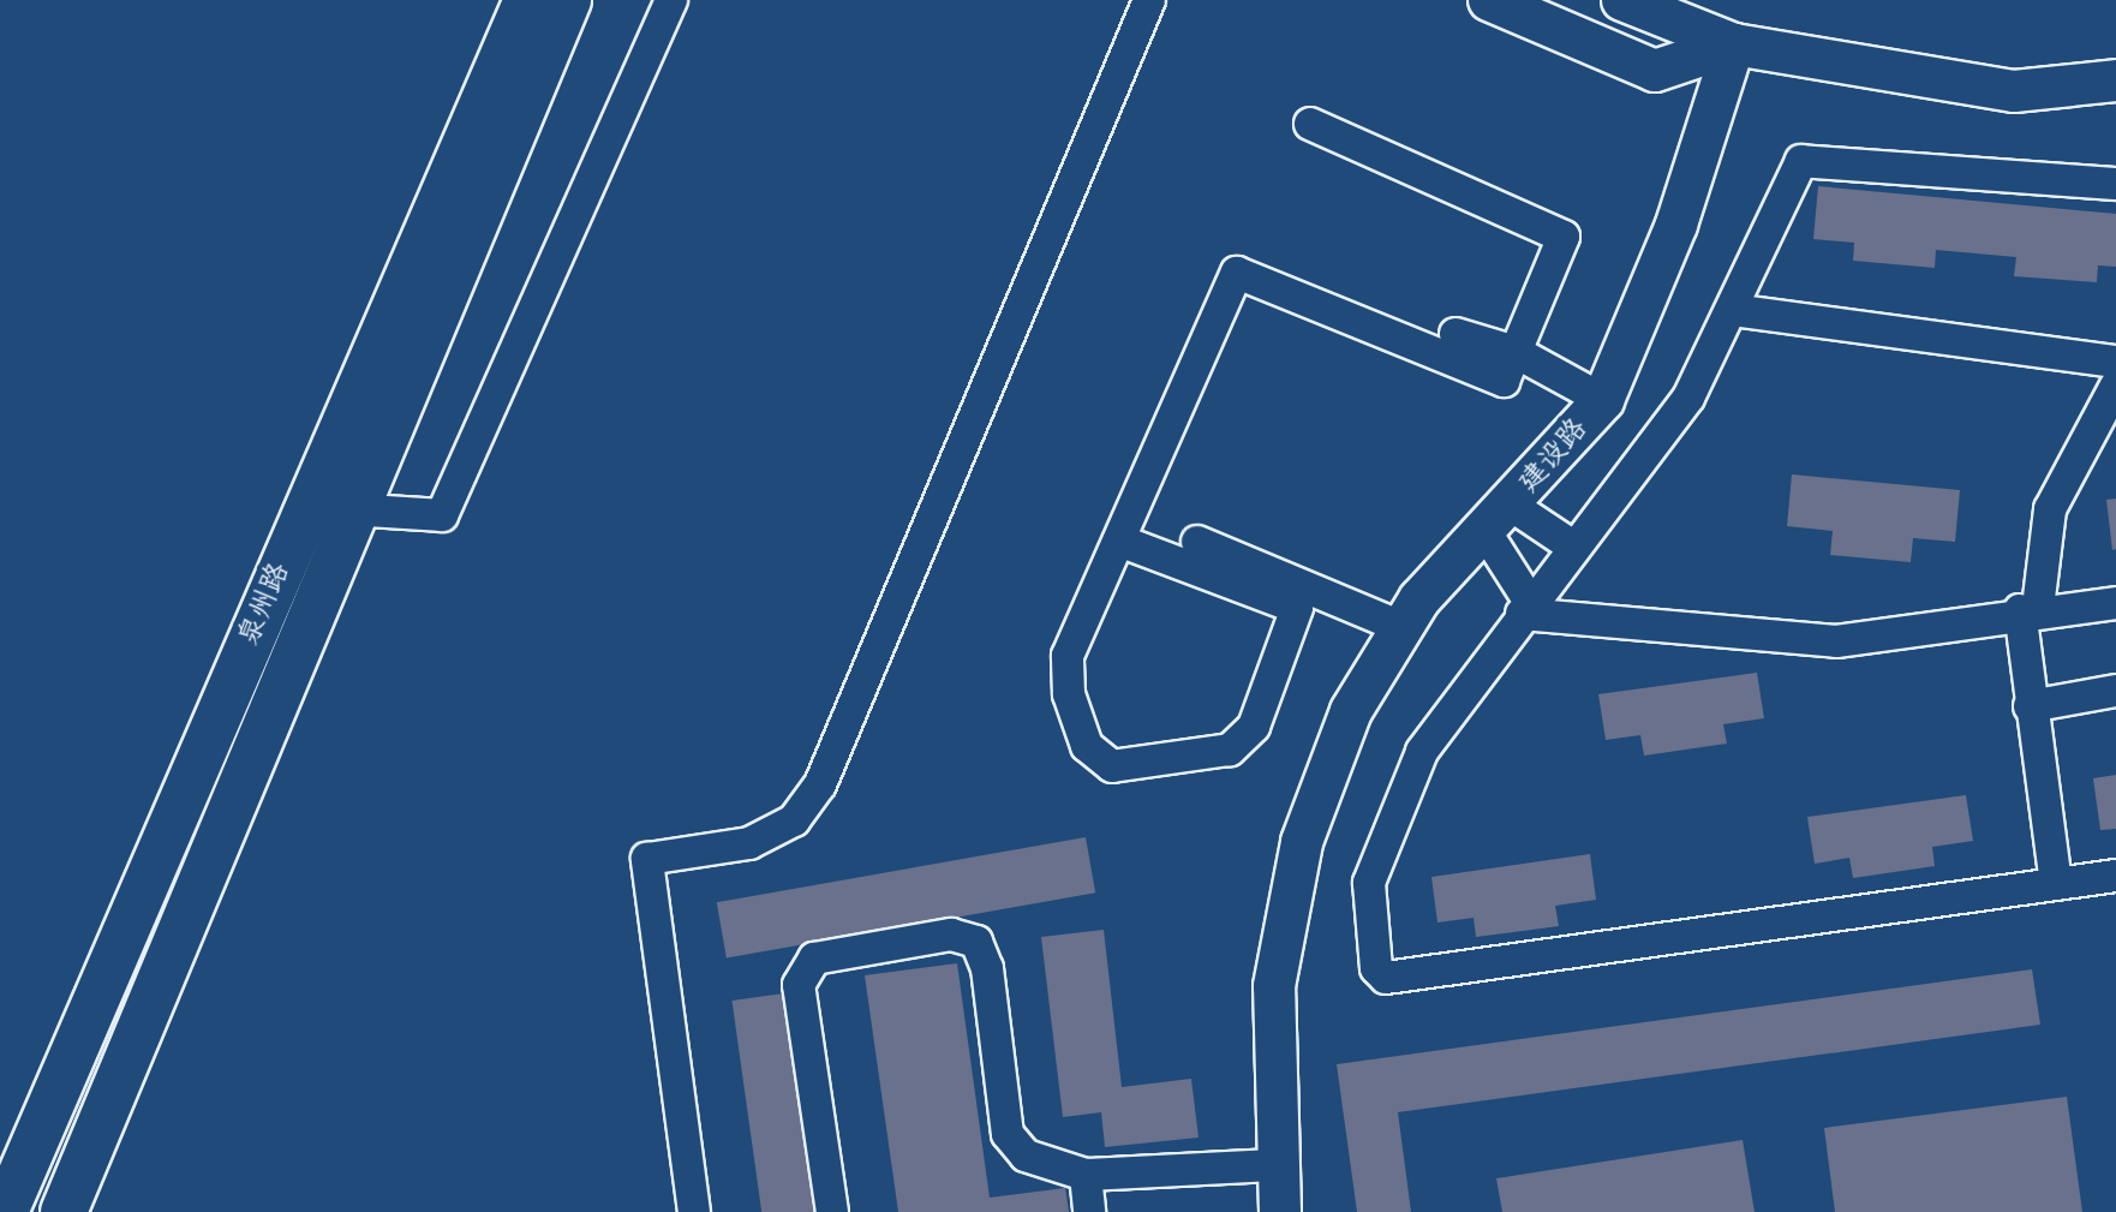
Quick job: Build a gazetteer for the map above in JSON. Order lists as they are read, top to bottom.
{
  "streets": {
    "main road": ["泉州路"],
    "street": ["建设路"]
  }
}
